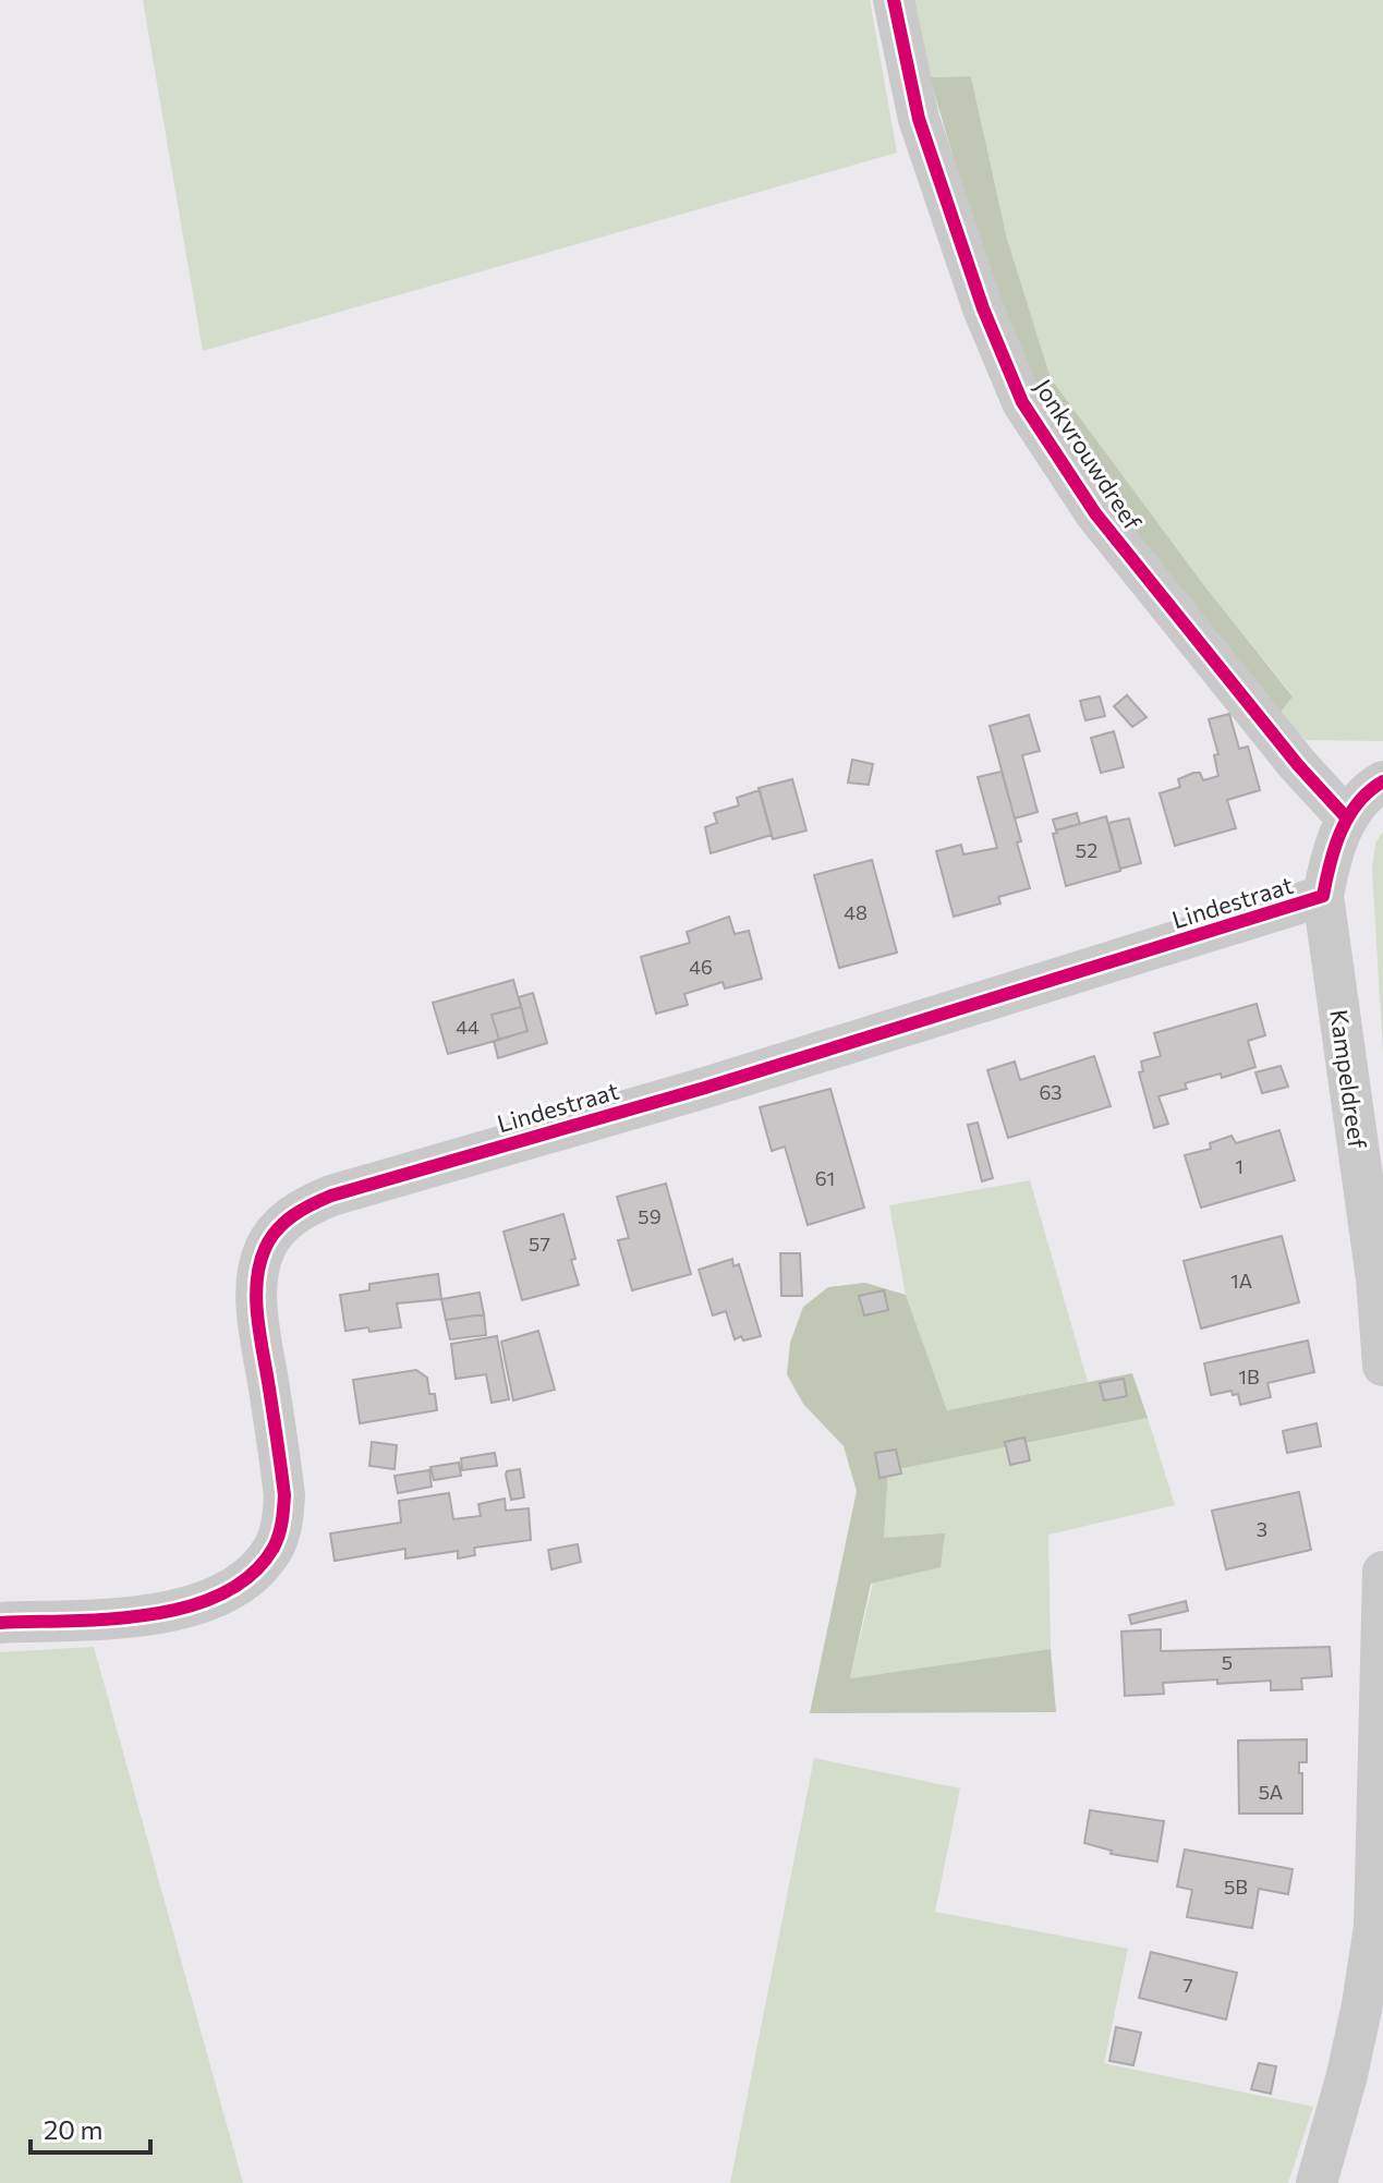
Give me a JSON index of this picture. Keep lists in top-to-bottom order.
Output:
{
  "streets": {
    "street": ["Jonkvrouwdreef", "Lindestraat", "Kampeldreef"]
  },
  "crossings": [
    ["Jonkvrouwdreef", "Lindestraat"],
    ["Lindestraat", "Kampeldreef"]
  ],
  "house_numbers": [
    "52",
    "48",
    "46",
    "44",
    "63",
    "1",
    "61",
    "59",
    "57",
    "1A",
    "1B",
    "3",
    "5",
    "5A",
    "5B",
    "7"
  ],
  "scale_bar": "20 m"
}
